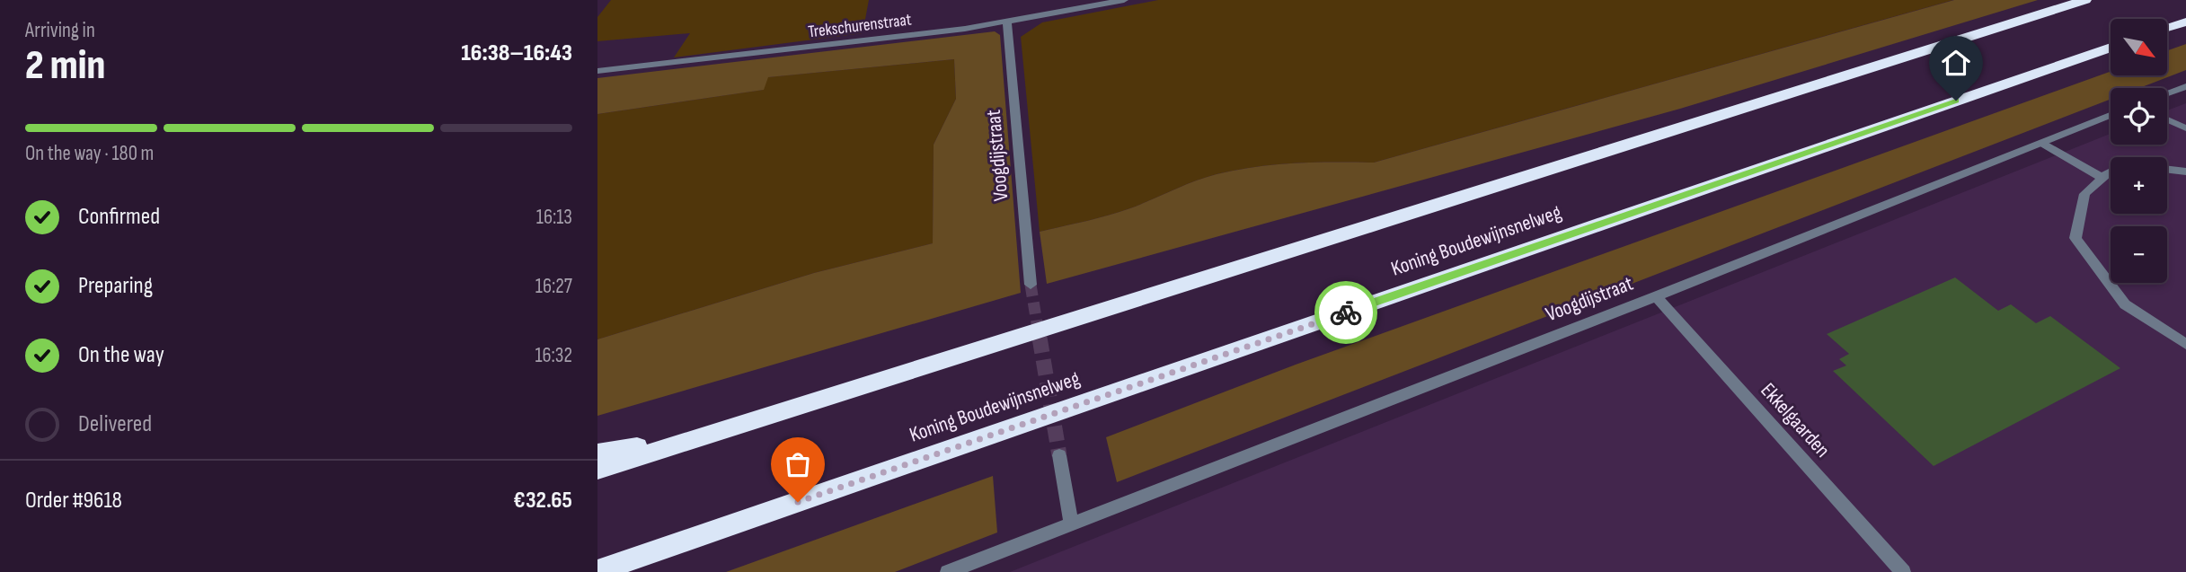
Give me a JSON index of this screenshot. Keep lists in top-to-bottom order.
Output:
{
  "streets": {
    "highway": ["Koning Boudewijnsnelweg"],
    "street": ["Trekschurenstraat", "Voogdijstraat", "Ekkelgaarden"]
  },
  "crossings": [
    ["Trekschurenstraat", "Voogdijstraat"],
    ["Voogdijstraat", "Ekkelgaarden"]
  ],
  "north": "bottom right",
  "page": {
    "heading": ["2 min", "Arriving in", "16:38–16:43"],
    "panel": ["Order #9618", "€32.65"],
    "map_buttons": ["+", "−"],
    "bar": "On the way · 180 m",
    "list": [
      ["Confirmed", "16:13"],
      ["Preparing", "16:27"],
      ["On the way", "16:32"],
      "Delivered"
    ]
  }
}
